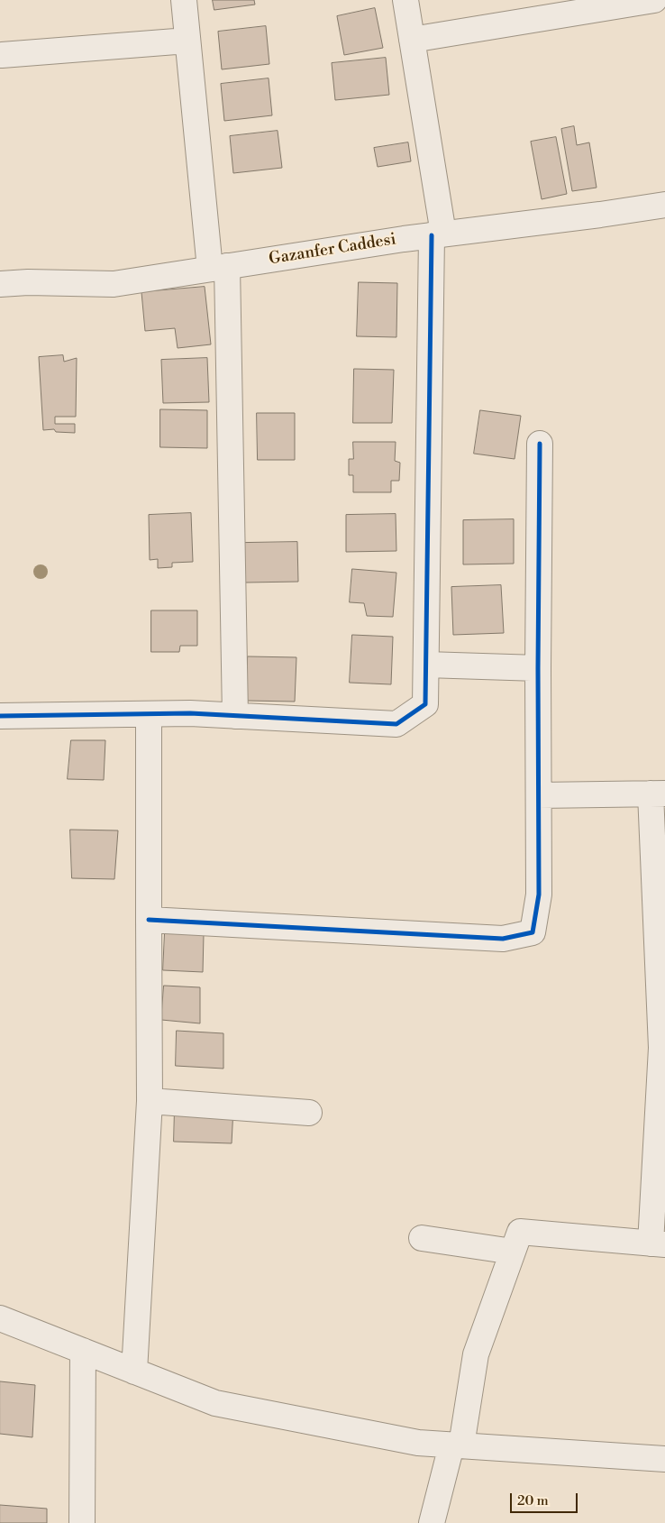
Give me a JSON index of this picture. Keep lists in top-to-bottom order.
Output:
{
  "streets": {
    "street": ["Gazanfer Caddesi"]
  },
  "scale_bar": "20 m"
}
